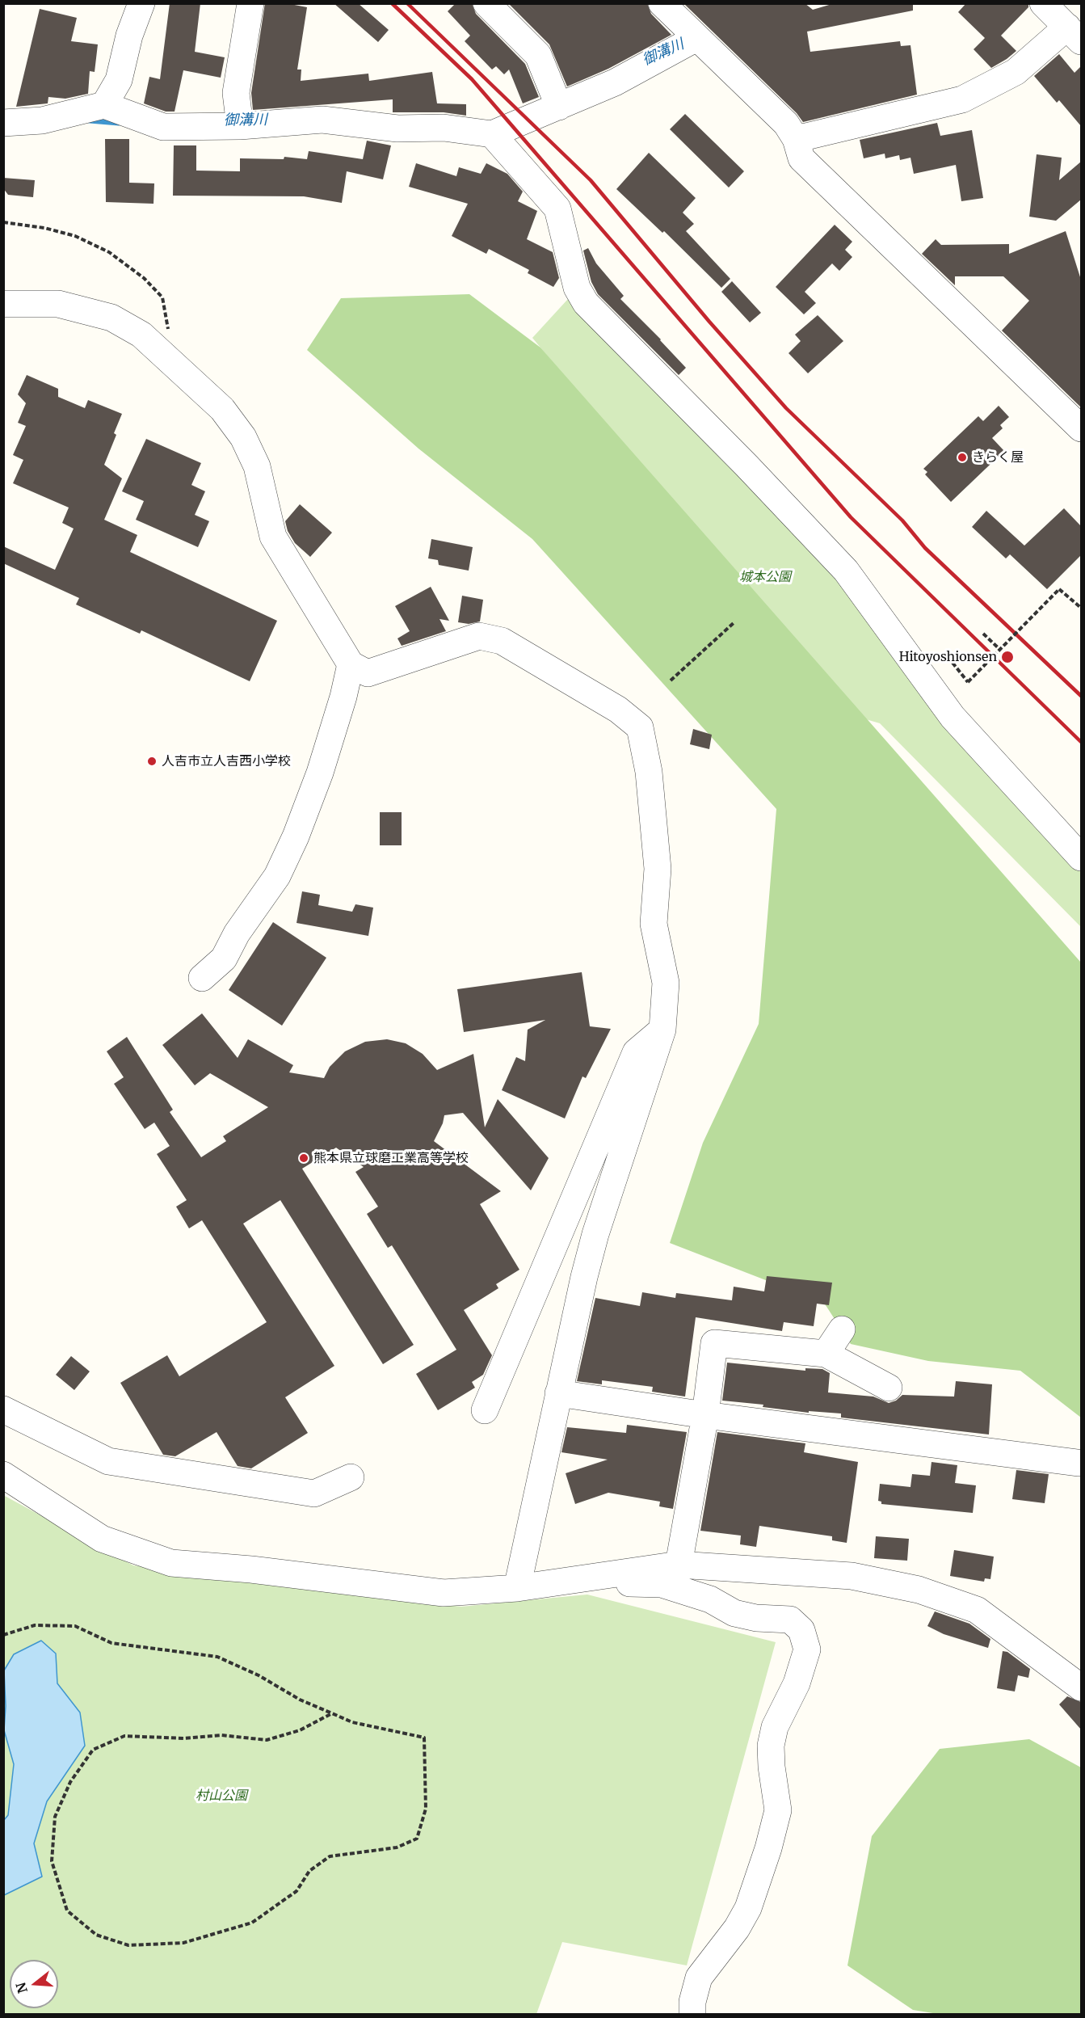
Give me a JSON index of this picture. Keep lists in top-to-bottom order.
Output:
{
  "water": ["御溝川"],
  "parks": ["城本公園", "村山公園"],
  "places": [
    "きらく屋",
    "Hitoyoshionsen",
    "人吉市立人吉西小学校",
    "熊本県立球磨工業高等学校"
  ],
  "north": "left"
}
